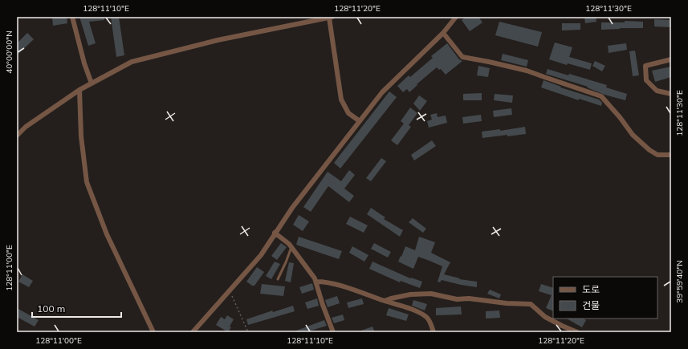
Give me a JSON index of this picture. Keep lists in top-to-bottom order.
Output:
{
  "legend": ["도로", "건물"],
  "scale_bar": "100 m",
  "coordinates": [
    "128°11'10\"E",
    "128°11'20\"E",
    "128°11'30\"E",
    "40°00'00\"N",
    "128°11'00\"E",
    "39°59'40\"N"
  ]
}
